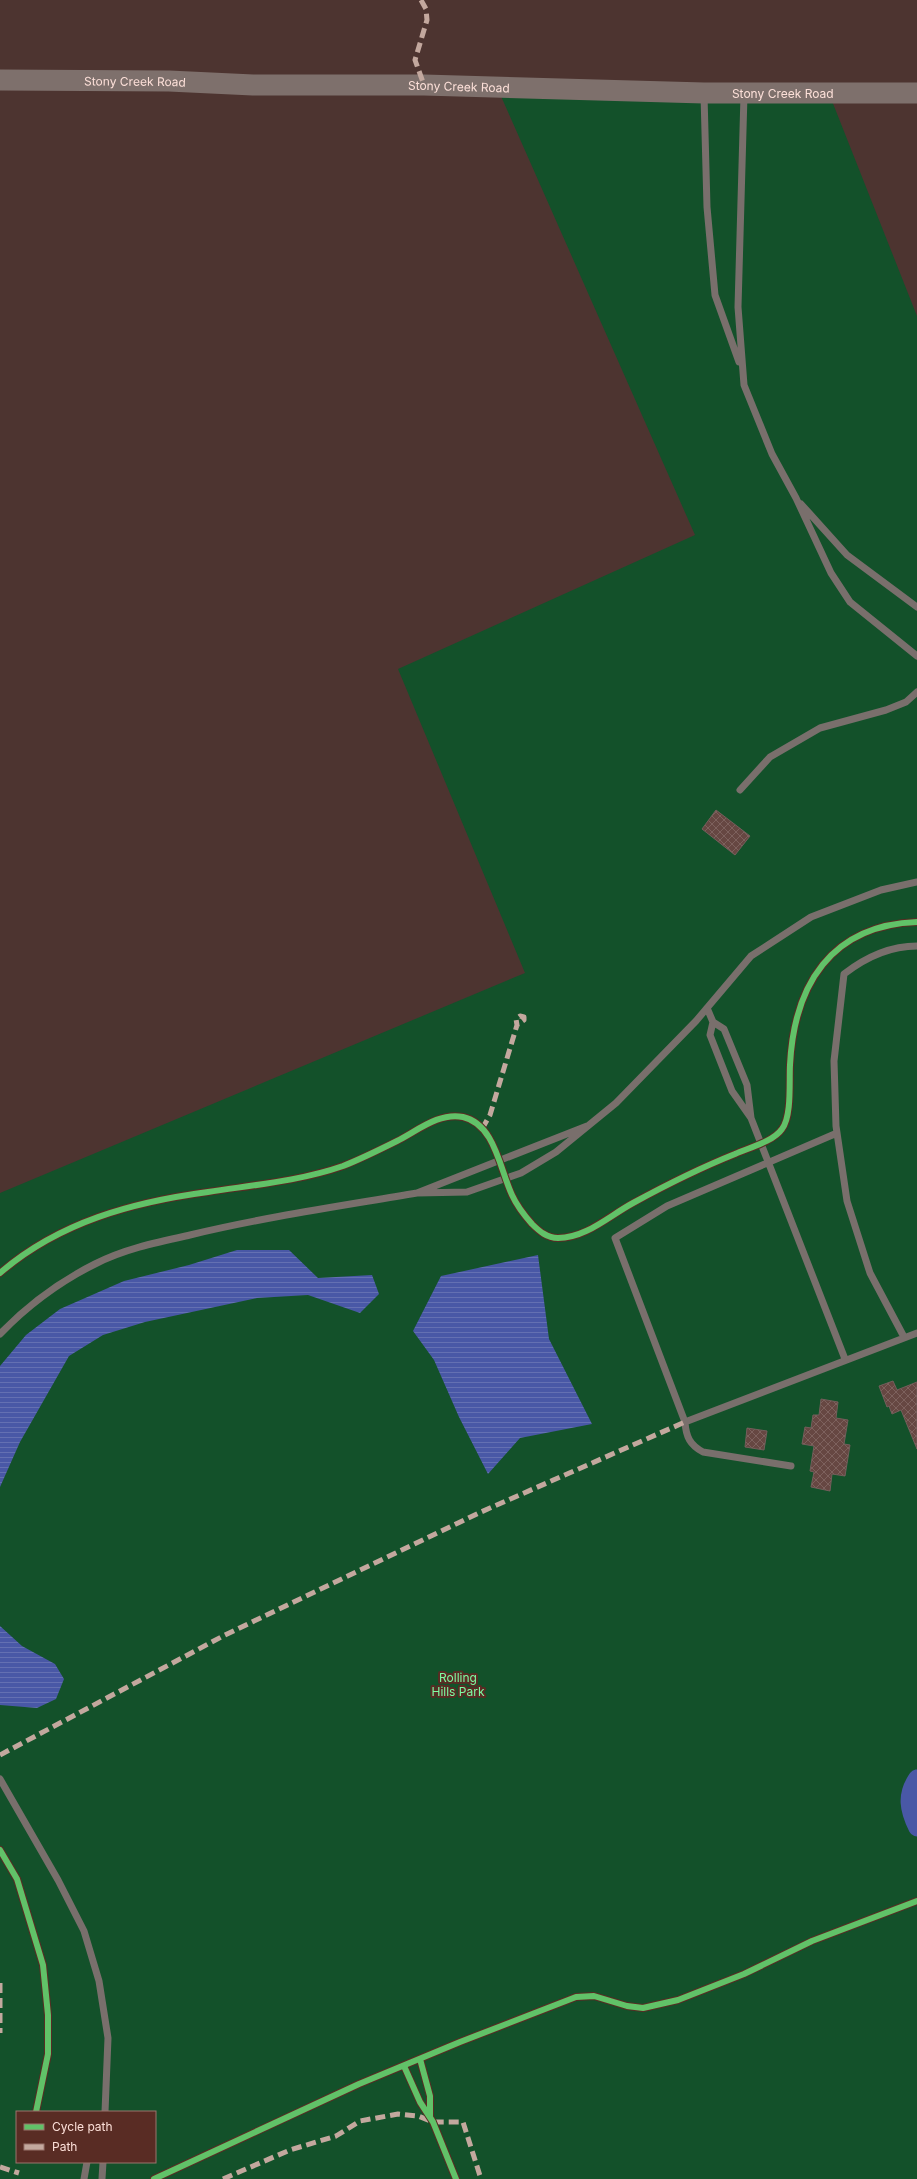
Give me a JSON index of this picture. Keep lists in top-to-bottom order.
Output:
{
  "streets": {
    "main road": ["Stony Creek Road"]
  },
  "parks": ["Rolling Hills Park"],
  "legend": ["Cycle path", "Path"]
}
